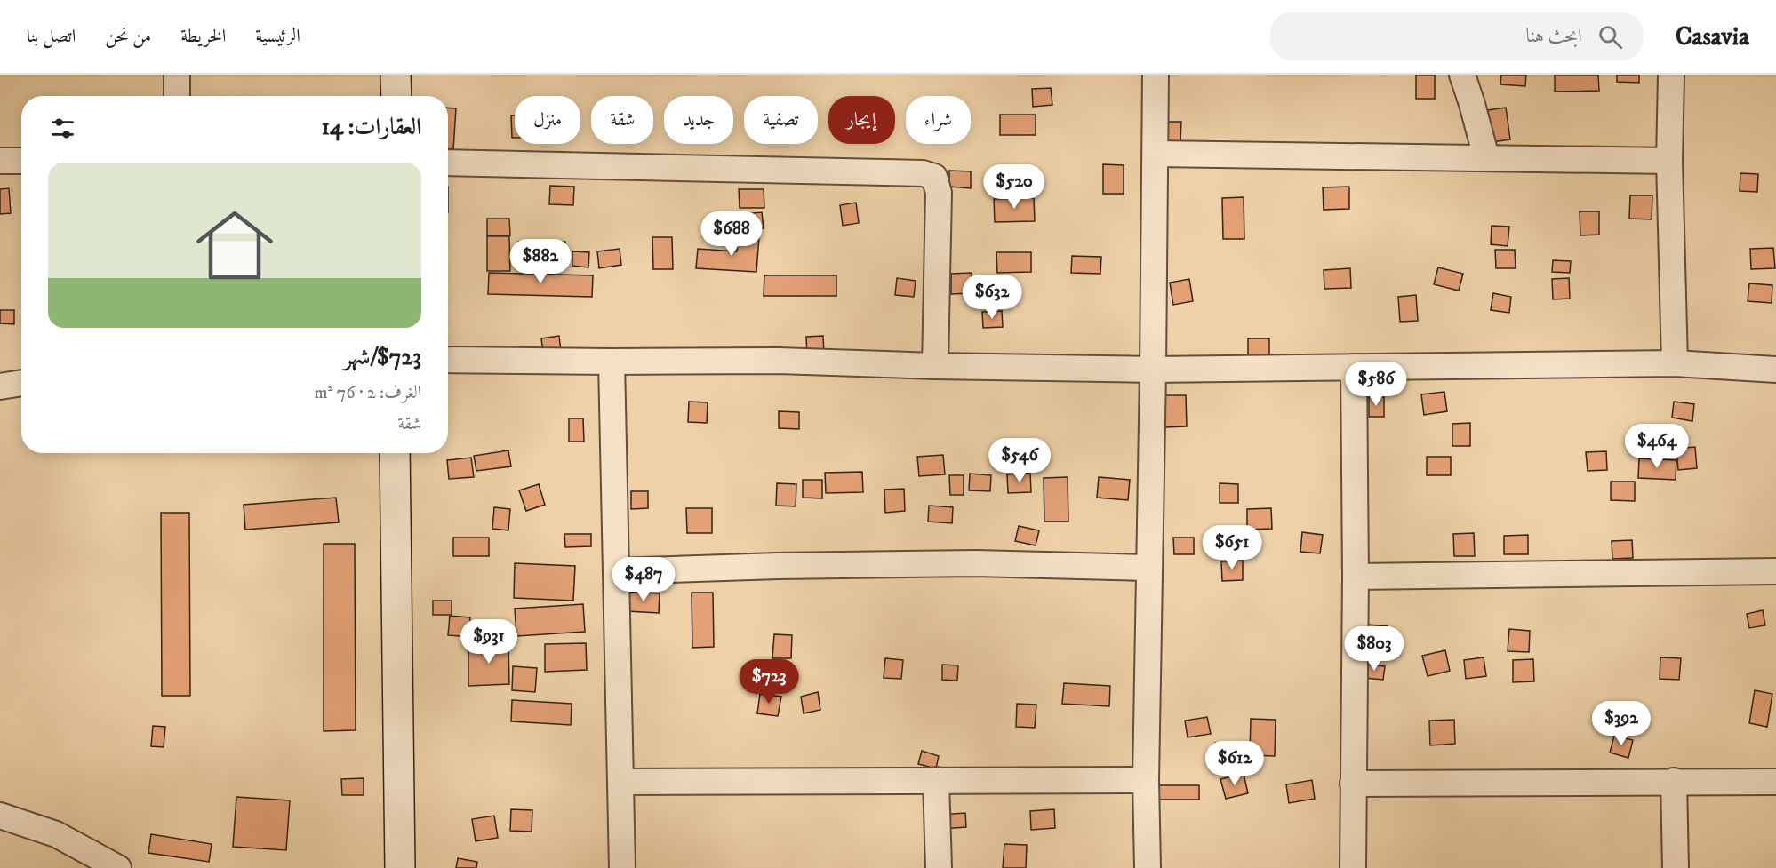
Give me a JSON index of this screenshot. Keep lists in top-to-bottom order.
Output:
{
  "page": {
    "header": "Casavia",
    "search": "ابحث هنا",
    "nav": [
      "الرئيسية",
      "الخريطة",
      "من نحن",
      "اتصل بنا"
    ],
    "chip": [
      "شراء",
      "إيجار",
      "تصفية",
      "جديد",
      "شقة",
      "منزل"
    ],
    "heading": "العقارات: 14",
    "list": [
      {
        "name": "$723/شهر",
        "note": "الغرف: 2 · 76 m² · شقة"
      }
    ],
    "price": [
      "$520",
      "$688",
      "$882",
      "$632",
      "$586",
      "$464",
      "$546",
      "$651",
      "$487",
      "$931",
      "$803",
      "$723",
      "$392",
      "$612"
    ]
  }
}
